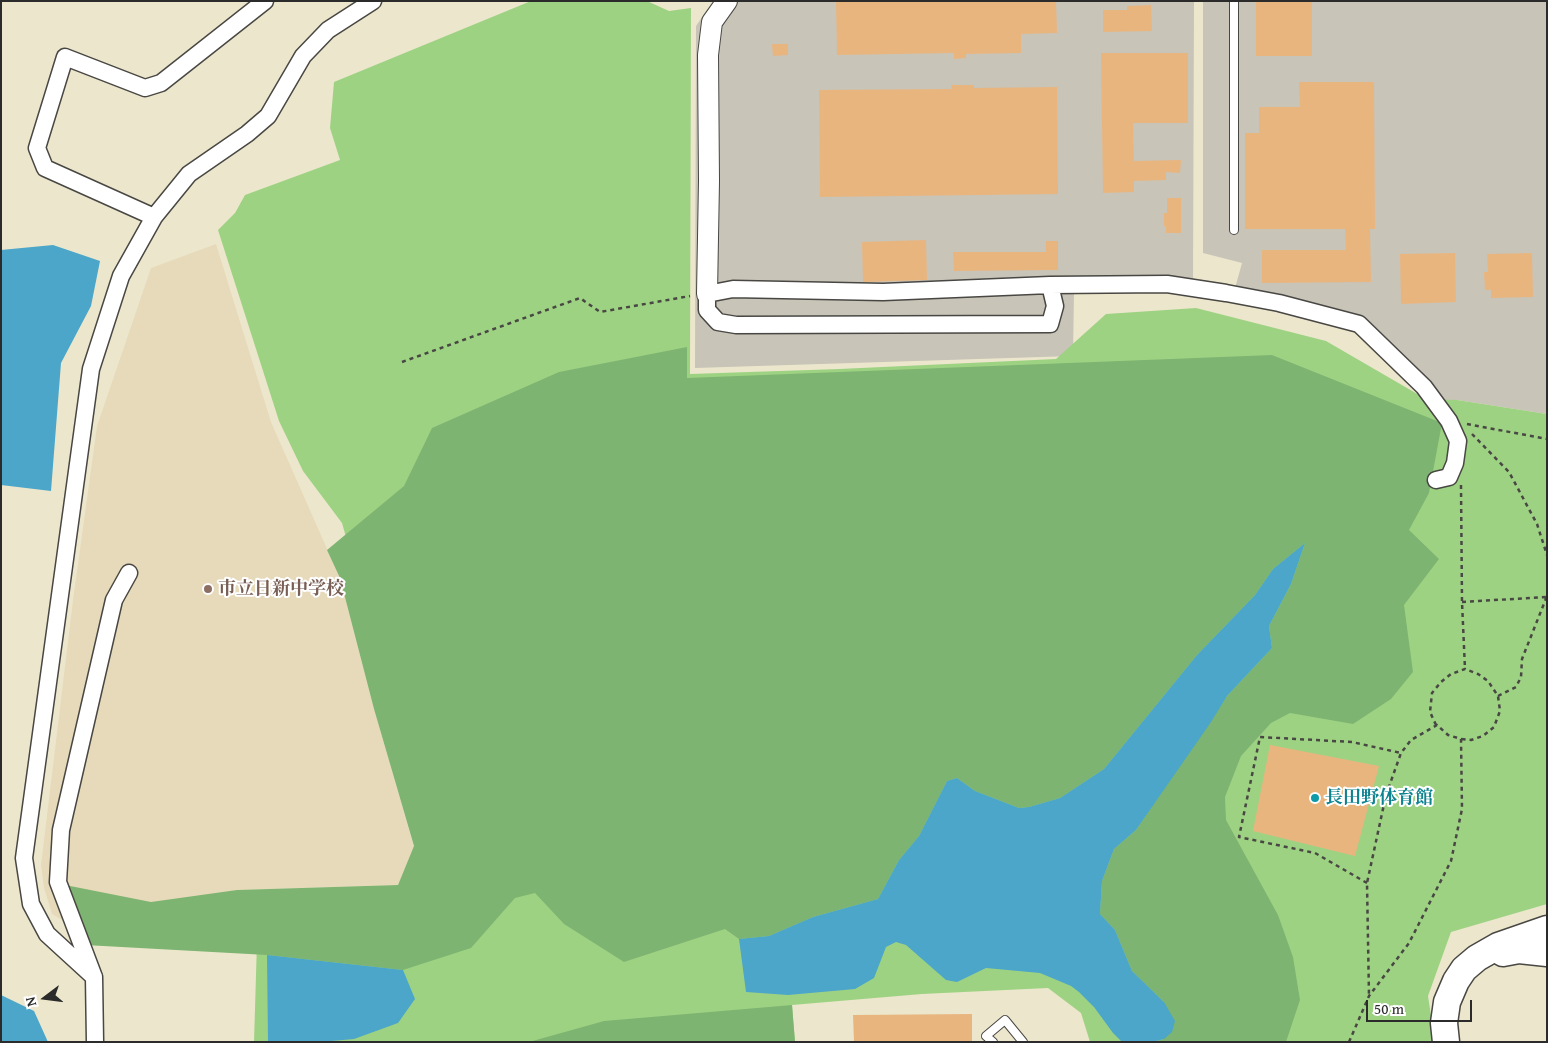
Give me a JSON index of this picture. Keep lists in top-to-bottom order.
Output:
{
  "places": ["市立日新中学校", "長田野体育館"],
  "scale_bar": "50 m",
  "north": "left"
}
